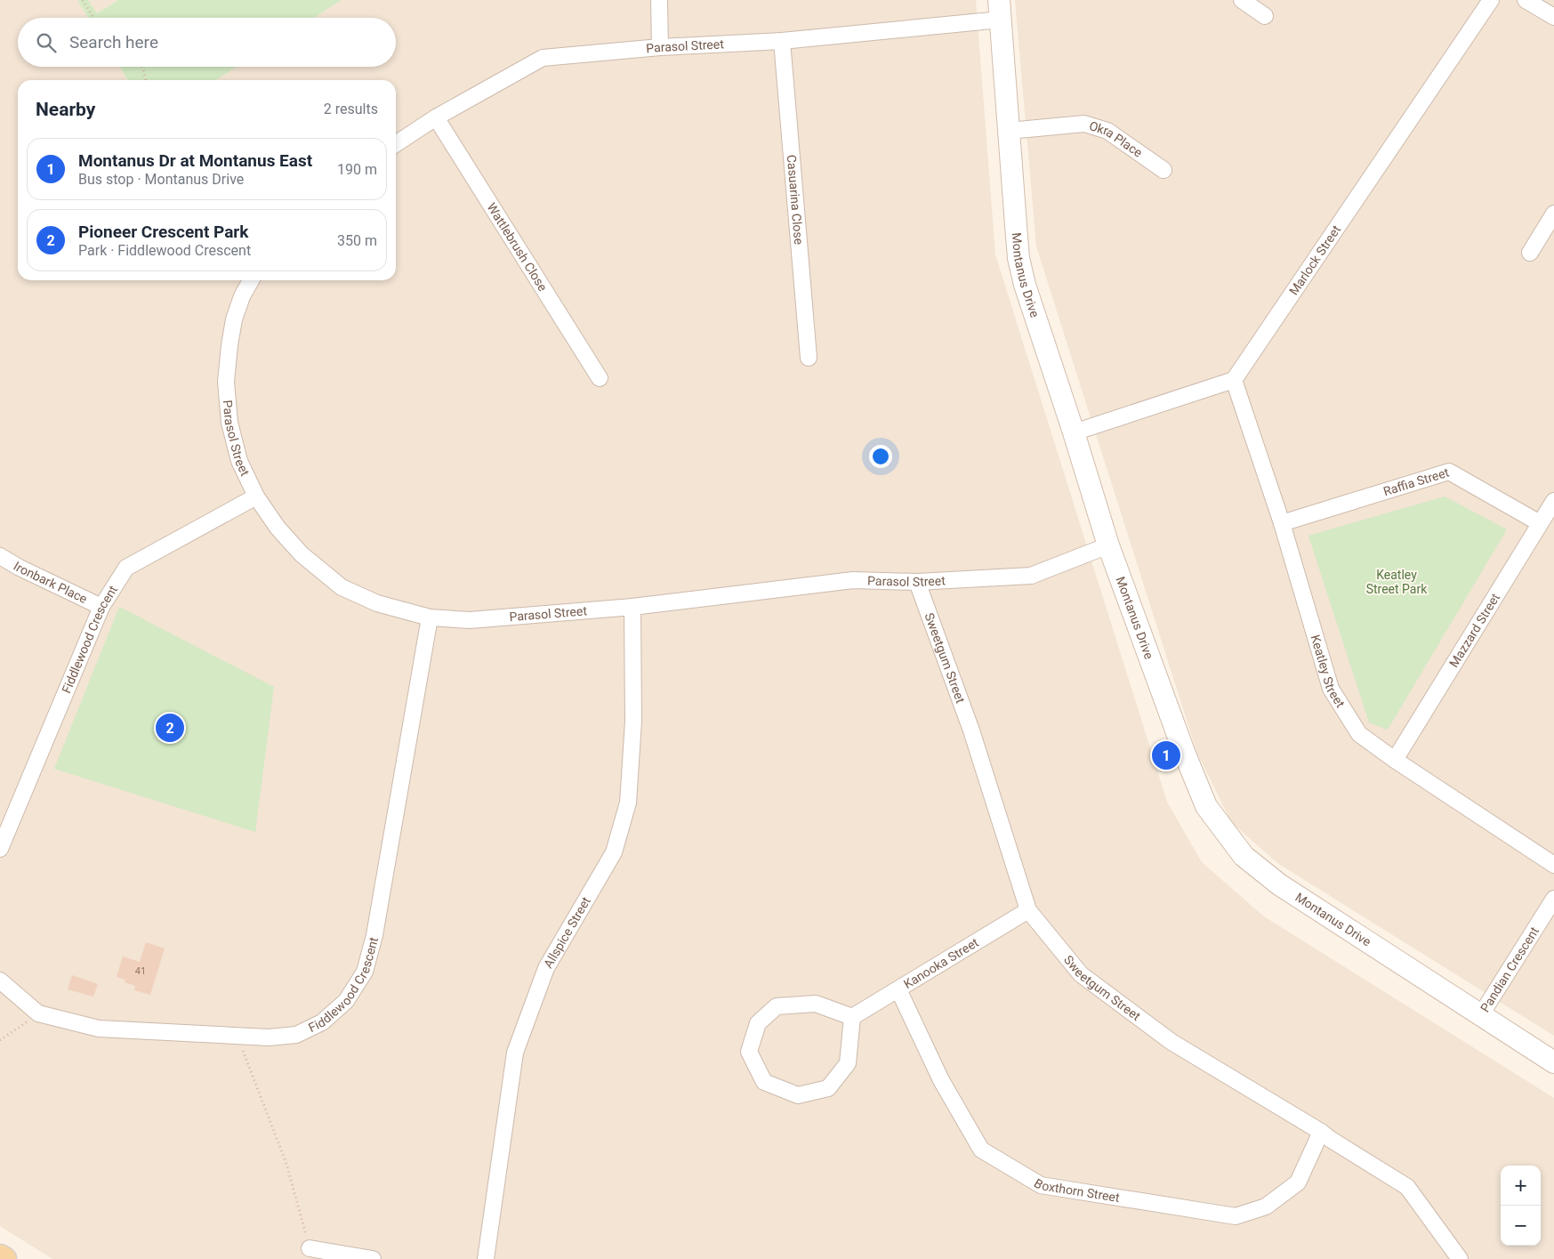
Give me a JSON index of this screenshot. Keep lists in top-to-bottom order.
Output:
{
  "streets": {
    "street": [
      "Parasol Street",
      "Okra Place",
      "Casuarina Close",
      "Wattlebrush Close",
      "Marlock Street",
      "Montanus Drive",
      "Raffia Street",
      "Ironbark Place",
      "Mazzard Street",
      "Fiddlewood Crescent",
      "Sweetgum Street",
      "Keatley Street",
      "Allspice Street",
      "Kanooka Street",
      "Pandian Crescent",
      "Boxthorn Street"
    ]
  },
  "crossings": [
    ["Parasol Street", "Casuarina Close"],
    ["Parasol Street", "Wattlebrush Close"],
    ["Parasol Street", "Montanus Drive"],
    ["Parasol Street", "Fiddlewood Crescent"],
    ["Parasol Street", "Sweetgum Street"],
    ["Parasol Street", "Allspice Street"],
    ["Okra Place", "Montanus Drive"],
    ["Marlock Street", "Keatley Street"],
    ["Montanus Drive", "Pandian Crescent"],
    ["Raffia Street", "Mazzard Street"],
    ["Raffia Street", "Keatley Street"],
    ["Ironbark Place", "Fiddlewood Crescent"],
    ["Mazzard Street", "Keatley Street"],
    ["Sweetgum Street", "Kanooka Street"],
    ["Sweetgum Street", "Boxthorn Street"],
    ["Kanooka Street", "Boxthorn Street"]
  ],
  "parks": ["Keatley Street Park"],
  "house_numbers": ["41"],
  "page": {
    "search": "Search here",
    "heading": ["Nearby", "2 results"],
    "list": [
      {
        "mark": "1",
        "name": "Montanus Dr at Montanus East",
        "note": "Bus stop · Montanus Drive",
        "value": "190 m"
      },
      {
        "mark": "2",
        "name": "Pioneer Crescent Park",
        "note": "Park · Fiddlewood Crescent",
        "value": "350 m"
      }
    ],
    "pins": ["2", "1"],
    "map_buttons": ["+", "−"]
  }
}
